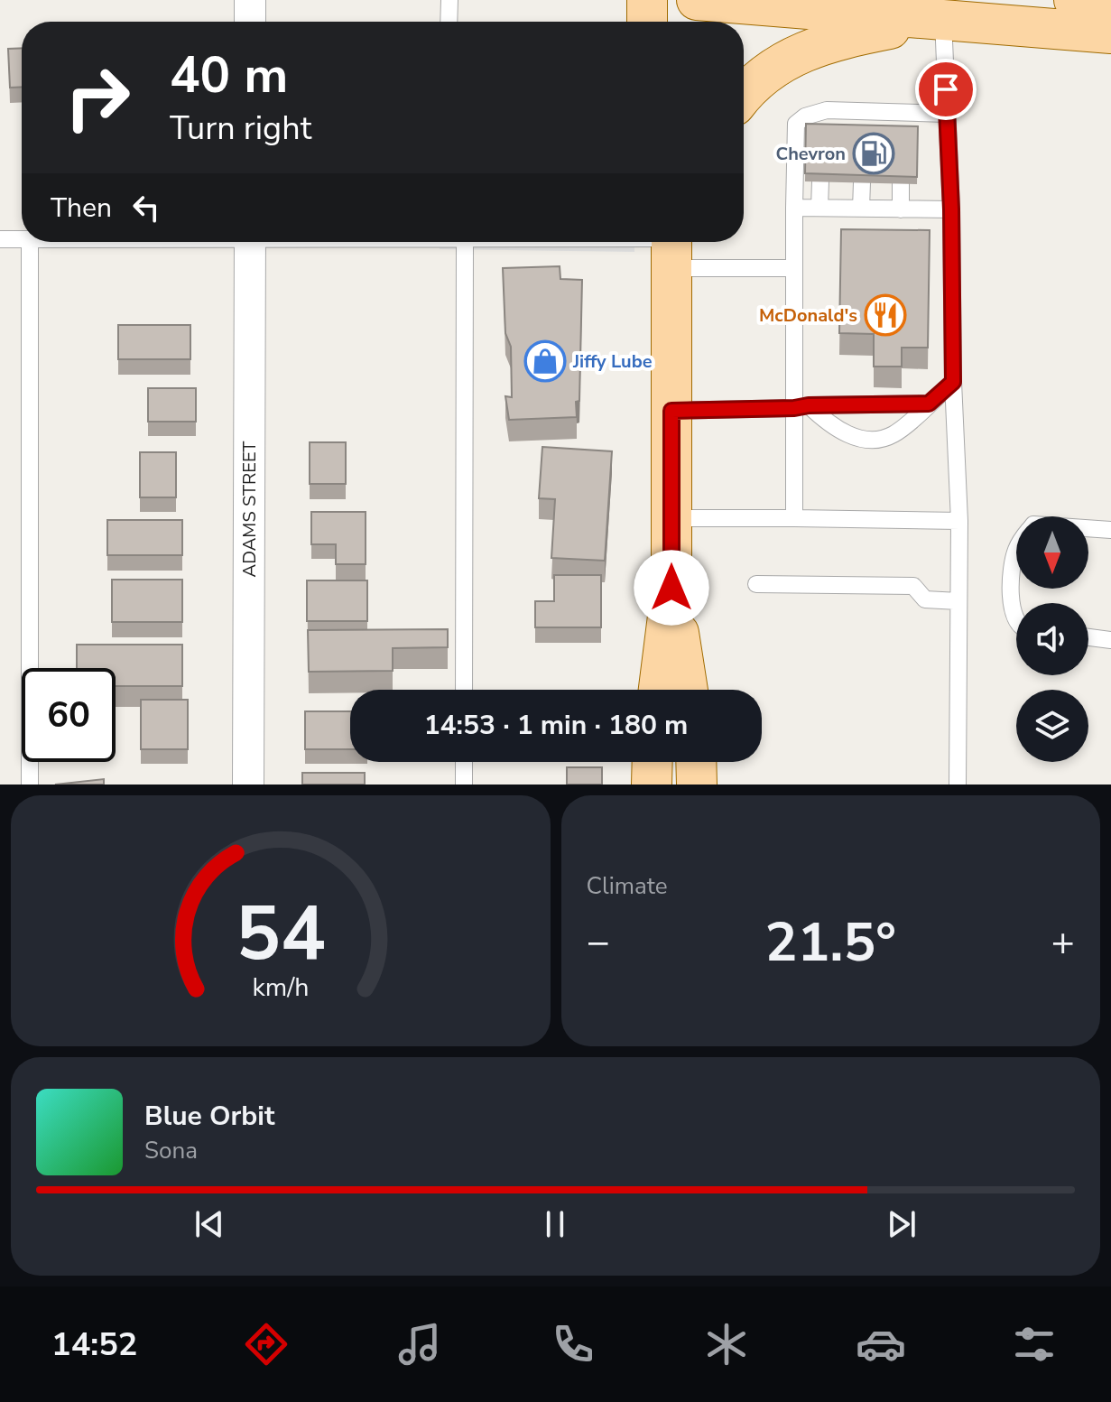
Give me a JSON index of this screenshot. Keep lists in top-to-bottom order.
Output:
{
  "streets": {
    "street": ["ADAMS STREET"]
  },
  "places": {
    "fuel station": ["Chevron"],
    "restaurant": ["McDonald's"],
    "shop": ["Jiffy Lube"]
  },
  "north": "bottom",
  "page": {
    "turn": ["40 m", "Turn right"],
    "then": "Then",
    "limit": "60",
    "trip": "14:53 · 1 min · 180 m",
    "tile": "Climate",
    "heat": ["−", "21.5°", "+"],
    "song": ["Blue Orbit", "Sona"],
    "tabs": "14:52",
    "gauge": ["54", "km/h"]
  }
}
